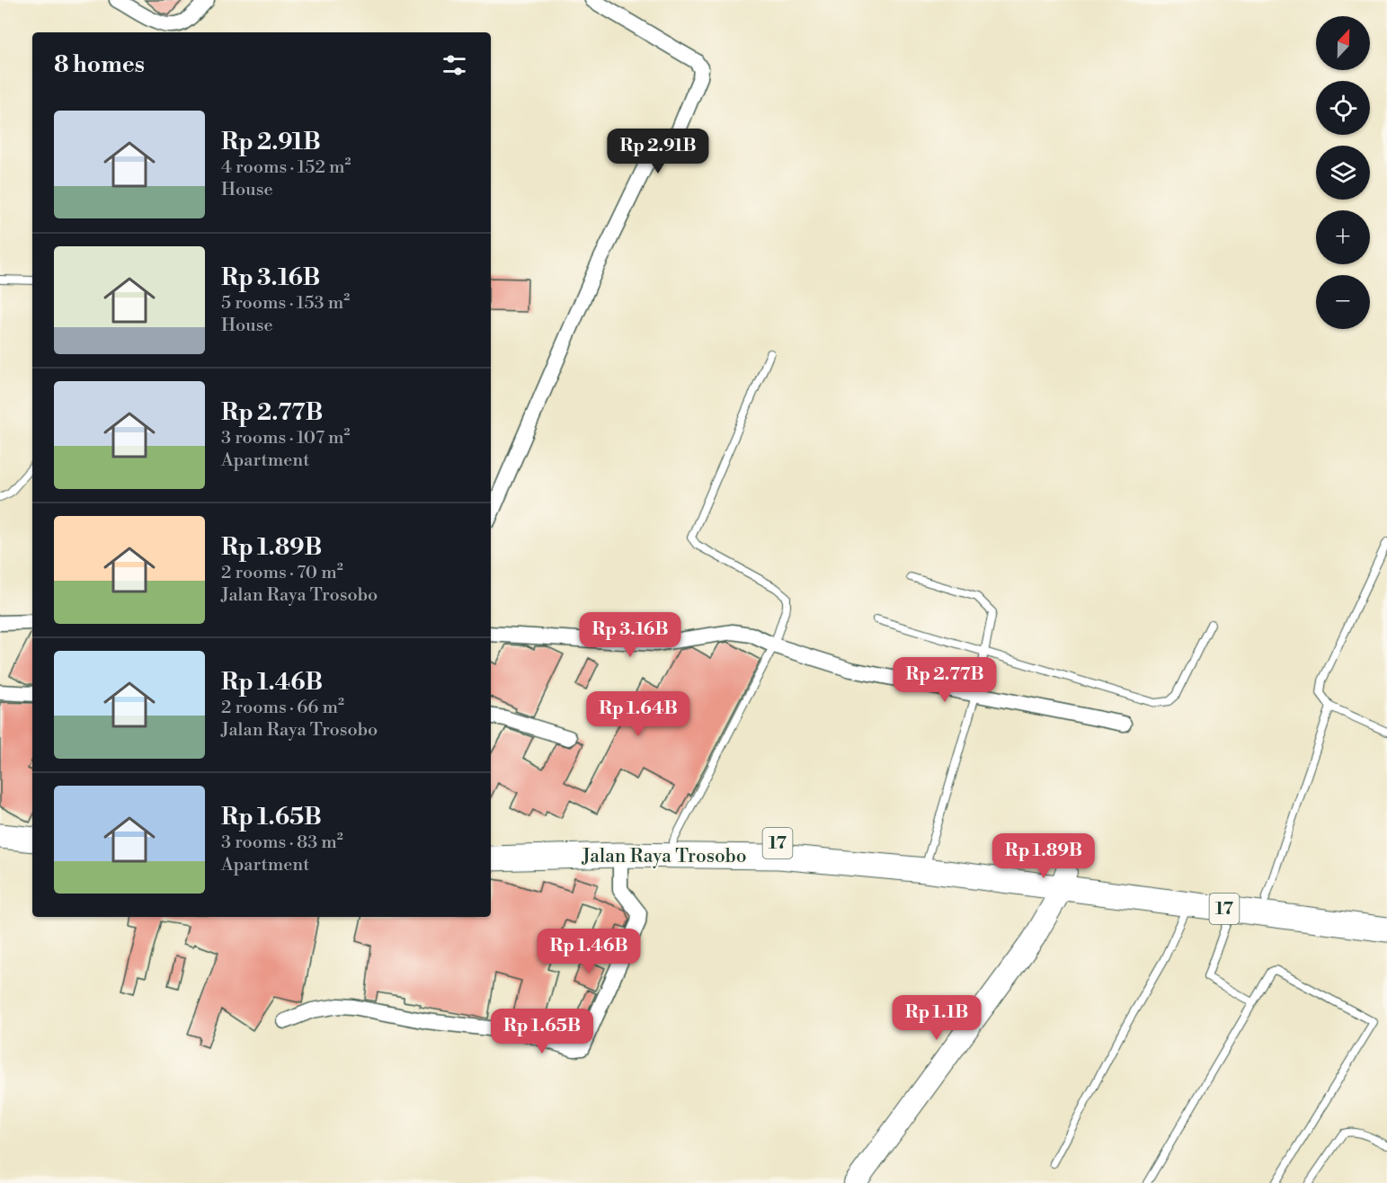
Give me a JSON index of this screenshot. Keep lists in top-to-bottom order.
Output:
{
  "streets": {
    "highway": ["17", "Jalan Raya Trosobo"]
  },
  "north": "top",
  "page": {
    "map_buttons": ["+", "−"],
    "heading": "8 homes",
    "list": [
      {
        "name": "Rp 2.91B",
        "note": "4 rooms · 152 m² · House"
      },
      {
        "name": "Rp 3.16B",
        "note": "5 rooms · 153 m² · House"
      },
      {
        "name": "Rp 2.77B",
        "note": "3 rooms · 107 m² · Apartment"
      },
      {
        "name": "Rp 1.89B",
        "note": "2 rooms · 70 m² · Jalan Raya Trosobo"
      },
      {
        "name": "Rp 1.46B",
        "note": "2 rooms · 66 m² · Jalan Raya Trosobo"
      },
      {
        "name": "Rp 1.65B",
        "note": "3 rooms · 83 m² · Apartment"
      }
    ],
    "price": [
      "Rp 2.91B",
      "Rp 3.16B",
      "Rp 2.77B",
      "Rp 1.64B",
      "Rp 1.89B",
      "Rp 1.46B",
      "Rp 1.1B",
      "Rp 1.65B"
    ]
  }
}
